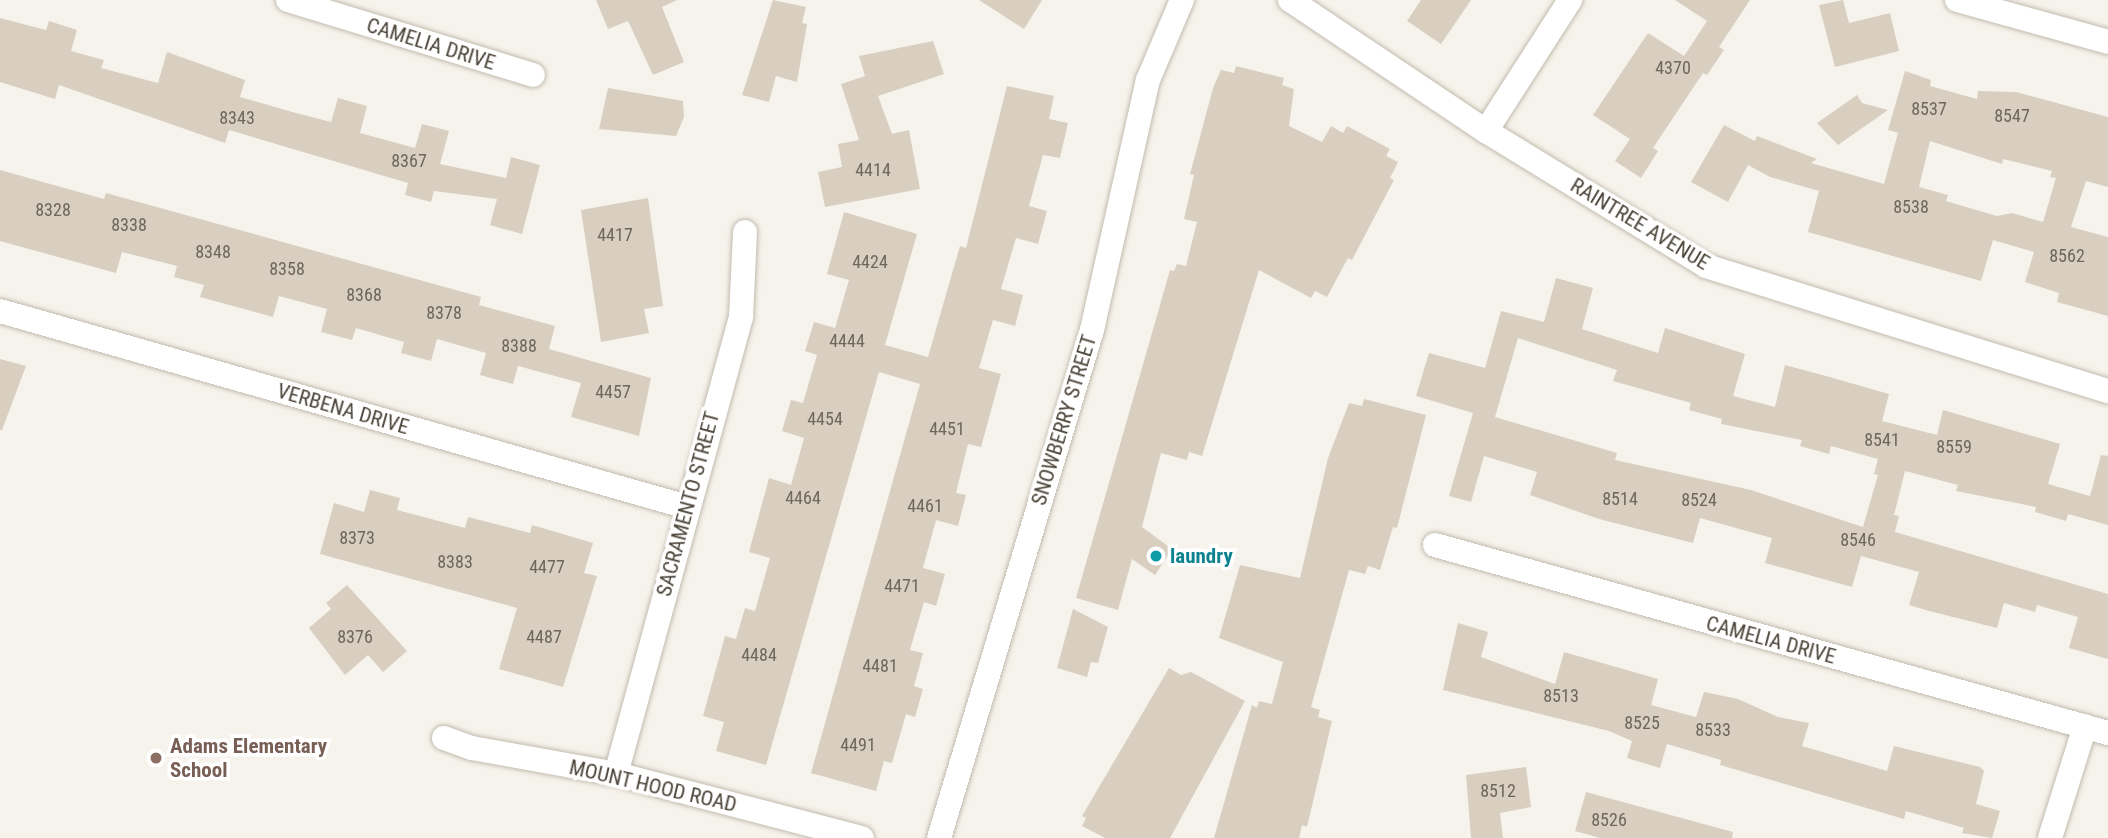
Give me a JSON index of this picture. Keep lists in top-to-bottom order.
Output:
{
  "streets": {
    "street": [
      "CAMELIA DRIVE",
      "RAINTREE AVENUE",
      "VERBENA DRIVE",
      "SNOWBERRY STREET",
      "SACRAMENTO STREET",
      "MOUNT HOOD ROAD"
    ]
  },
  "crossings": [
    ["VERBENA DRIVE", "SACRAMENTO STREET"],
    ["SACRAMENTO STREET", "MOUNT HOOD ROAD"]
  ],
  "places": ["laundry", "Adams Elementary School"],
  "house_numbers": [
    "4370",
    "8537",
    "8547",
    "8343",
    "8367",
    "4414",
    "8538",
    "8328",
    "8338",
    "4417",
    "8348",
    "8562",
    "4424",
    "8358",
    "8368",
    "8378",
    "4444",
    "8388",
    "4457",
    "4454",
    "4451",
    "8541",
    "8559",
    "4464",
    "8514",
    "8524",
    "4461",
    "8373",
    "8546",
    "8383",
    "4477",
    "4471",
    "8376",
    "4487",
    "4484",
    "4481",
    "8513",
    "8525",
    "8533",
    "4491",
    "8512",
    "8526"
  ]
}
